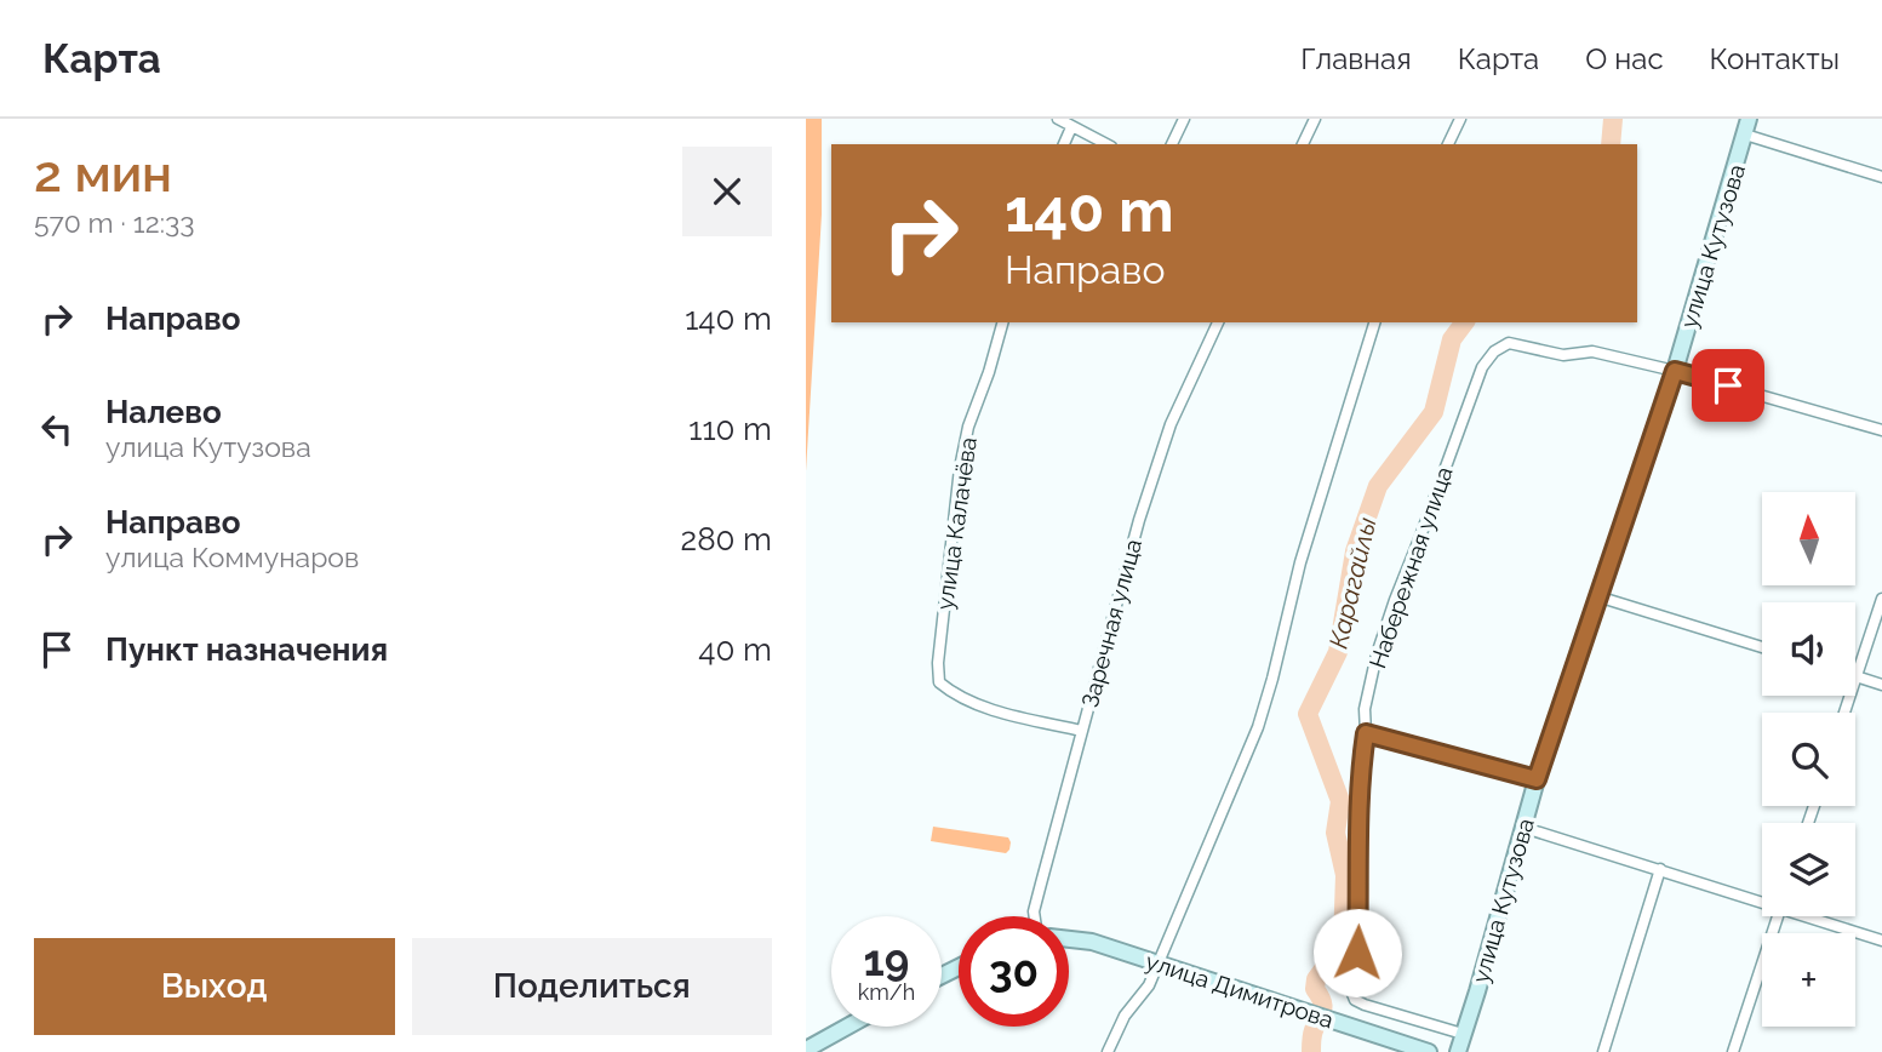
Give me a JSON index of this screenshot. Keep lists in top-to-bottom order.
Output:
{
  "streets": {
    "main road": ["улица Кутузова", "улица Димитрова"],
    "street": ["улица Калачёва", "Набережная улица", "Заречная улица"]
  },
  "crossings": [
    ["улица Кутузова", "Набережная улица"],
    ["улица Калачёва", "Заречная улица"]
  ],
  "water": ["Карагайлы"],
  "north": "top",
  "page": {
    "header": "Карта",
    "nav": [
      "Главная",
      "Карта",
      "О нас",
      "Контакты"
    ],
    "heading": ["2 мин", "570 m · 12:33"],
    "turn": ["140 m", "Направо"],
    "list": [
      {
        "name": "Направо",
        "value": "140 m"
      },
      {
        "name": "Налево",
        "note": "улица Кутузова",
        "value": "110 m"
      },
      {
        "name": "Направо",
        "note": "улица Коммунаров",
        "value": "280 m"
      },
      {
        "name": "Пункт назначения",
        "value": "40 m"
      }
    ],
    "map_buttons": "+",
    "speed": "19 km/h",
    "limit": "30",
    "buttons": ["Выход", "Поделиться"]
  }
}
